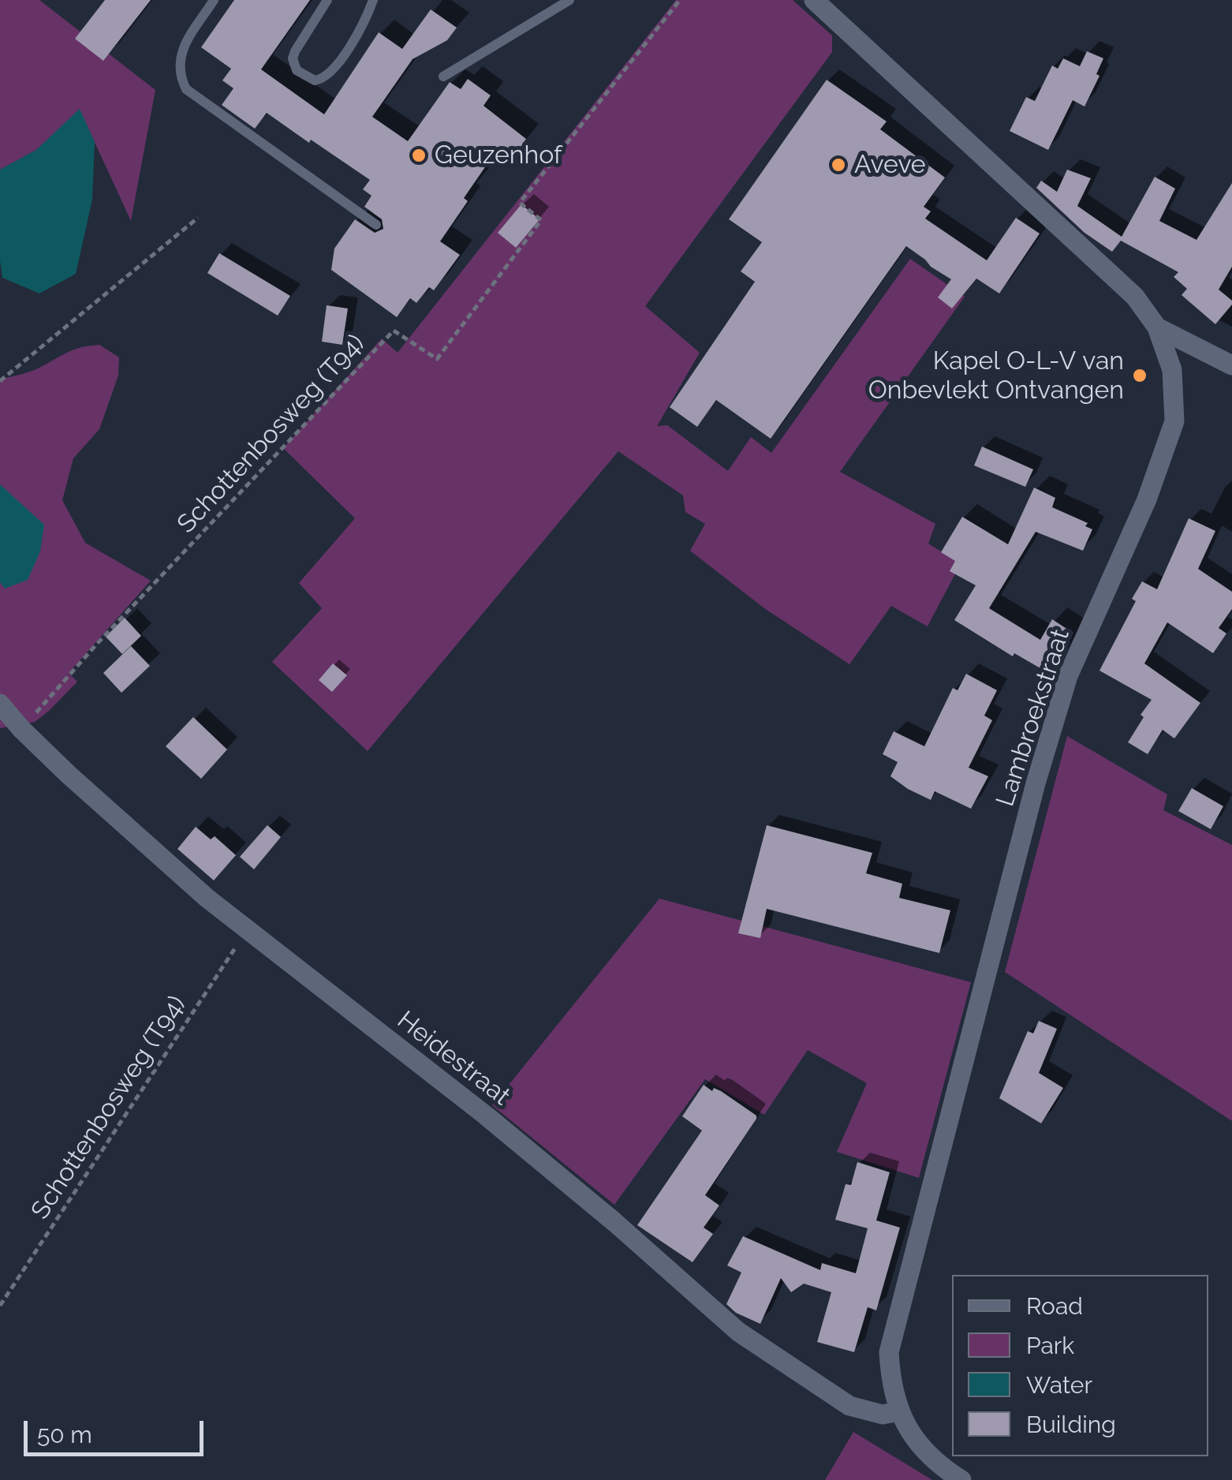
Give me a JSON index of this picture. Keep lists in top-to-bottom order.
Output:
{
  "streets": {
    "street": ["Lambroekstraat", "Heidestraat"],
    "path": ["Schottenbosweg (T94)"]
  },
  "crossings": [
    ["Schottenbosweg (T94)", "Heidestraat"],
    ["Lambroekstraat", "Heidestraat"]
  ],
  "places": ["Geuzenhof", "Aveve", "Kapel O-L-V van Onbevlekt Ontvangen"],
  "legend": [
    "Road",
    "Park",
    "Water",
    "Building"
  ],
  "scale_bar": "50 m"
}
